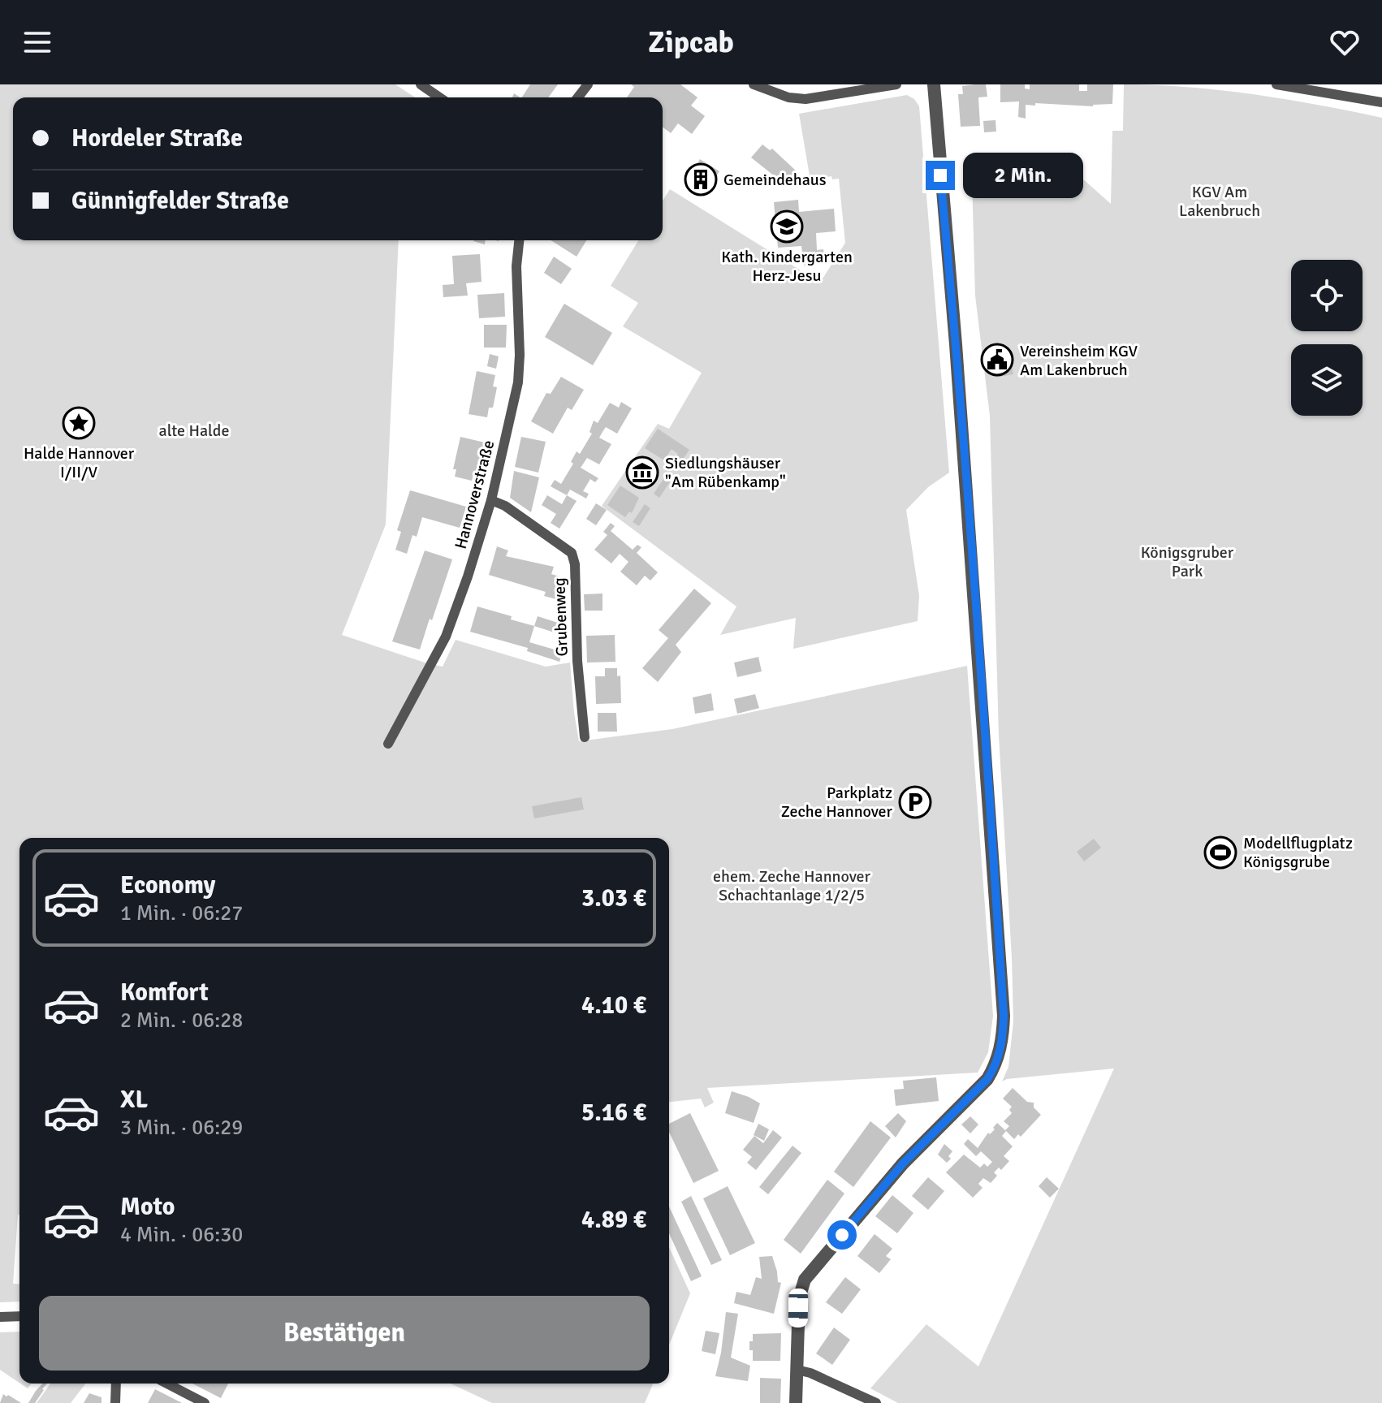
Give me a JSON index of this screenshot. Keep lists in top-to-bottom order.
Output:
{
  "streets": {
    "street": ["Hannoverstraße", "Grubenweg"]
  },
  "crossings": [
    ["Hannoverstraße", "Grubenweg"]
  ],
  "parks": [
    "KGV Am Lakenbruch",
    "alte Halde",
    "Königsgruber Park",
    "ehem. Zeche Hannover Schachtanlage 1/2/5"
  ],
  "places": {
    "building": ["Gemeindehaus"],
    "school or university": ["Kath. Kindergarten Herz-Jesu"],
    "public building": ["Vereinsheim KGV Am Lakenbruch"],
    "place": ["Halde Hannover I/II/V"],
    "museum": ["Siedlungshäuser \"Am Rübenkamp\""],
    "parking": ["Parkplatz Zeche Hannover"],
    "sports": ["Modellflugplatz Königsgrube"]
  },
  "page": {
    "header": "Zipcab",
    "banner": ["Hordeler Straße", "Günnigfelder Straße"],
    "bubble": "2 Min.",
    "list": [
      {
        "name": "Economy",
        "note": "1 Min. · 06:27",
        "value": "3.03 €"
      },
      {
        "name": "Komfort",
        "note": "2 Min. · 06:28",
        "value": "4.10 €"
      },
      {
        "name": "XL",
        "note": "3 Min. · 06:29",
        "value": "5.16 €"
      },
      {
        "name": "Moto",
        "note": "4 Min. · 06:30",
        "value": "4.89 €"
      }
    ],
    "buttons": "Bestätigen"
  }
}
